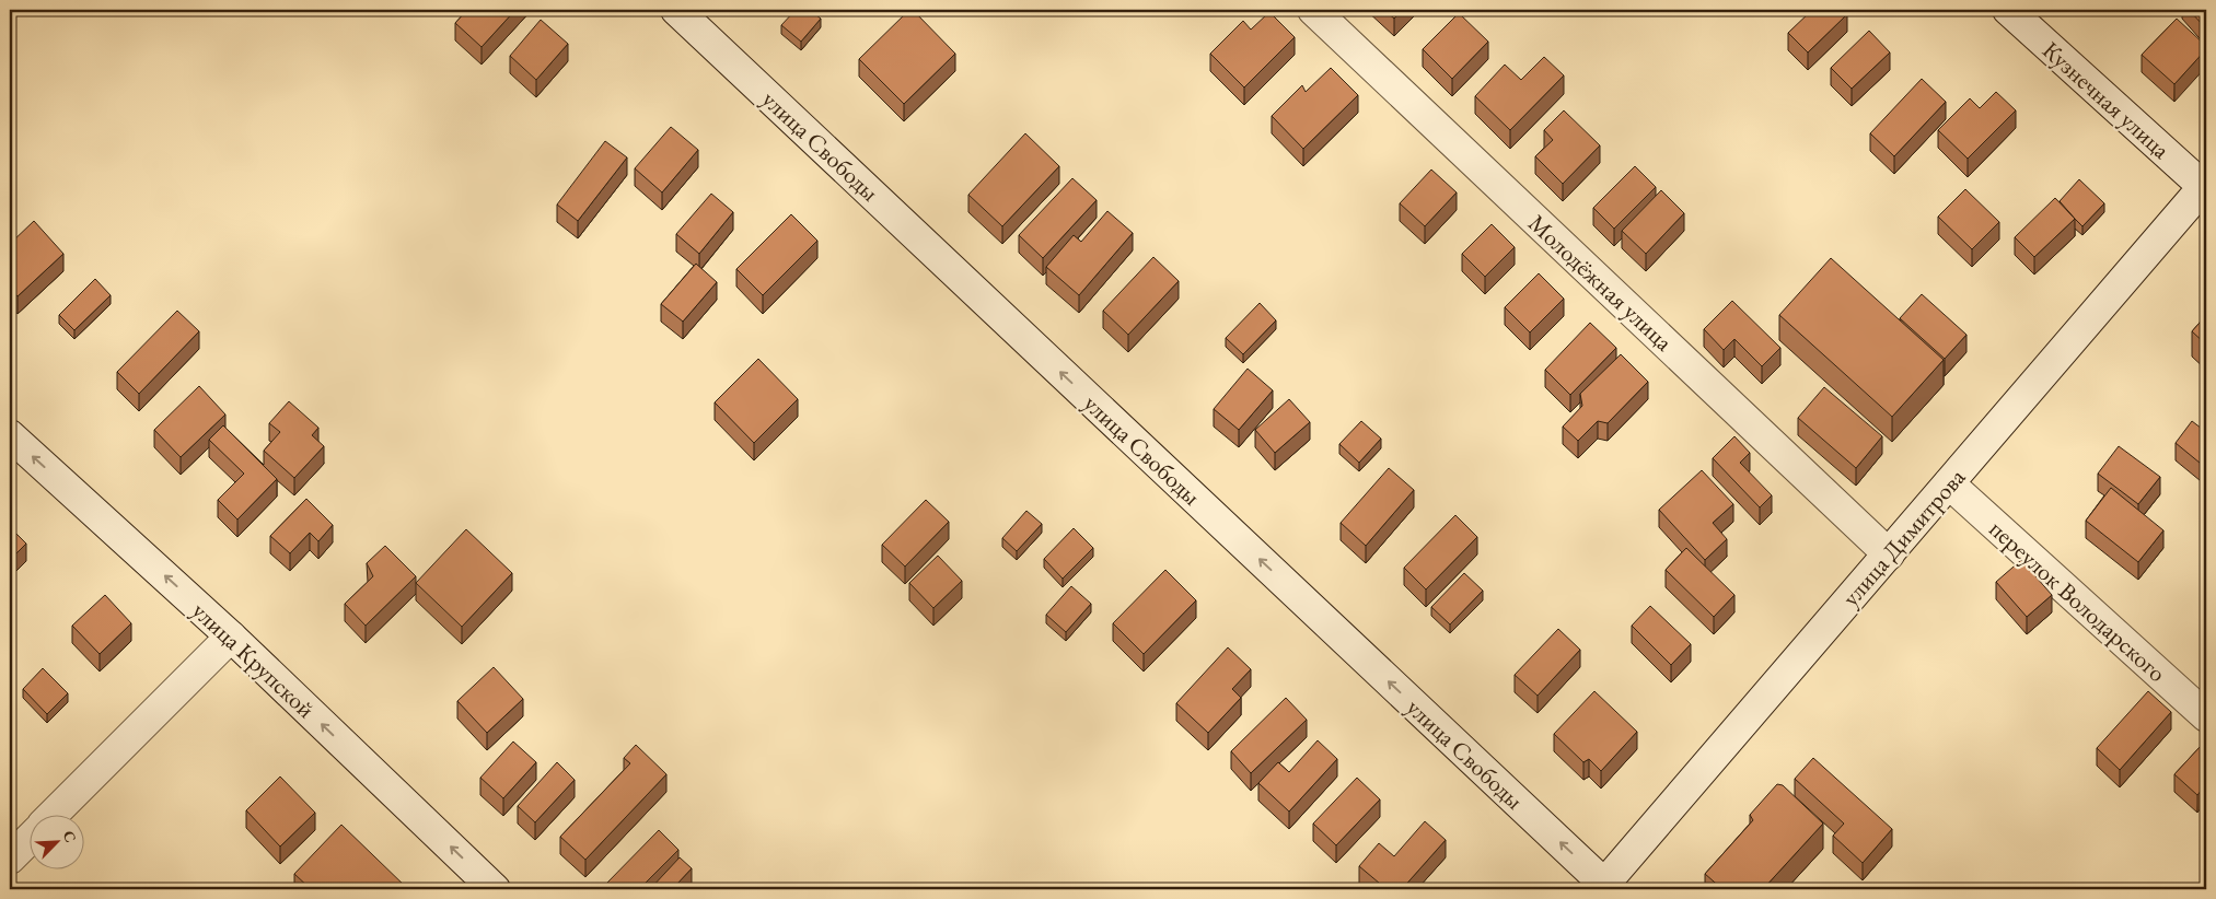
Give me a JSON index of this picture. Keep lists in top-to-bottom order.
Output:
{
  "streets": {
    "street": [
      "Кузнечная улица",
      "улица Свободы",
      "Молодёжная улица",
      "улица Димитрова",
      "переулок Володарского",
      "улица Крупской"
    ]
  },
  "crossings": [
    ["Кузнечная улица", "улица Димитрова"],
    ["улица Свободы", "улица Димитрова"],
    ["Молодёжная улица", "улица Димитрова"],
    ["улица Димитрова", "переулок Володарского"]
  ],
  "one_way": ["улица Свободы", "улица Крупской"],
  "north": "top right"
}
